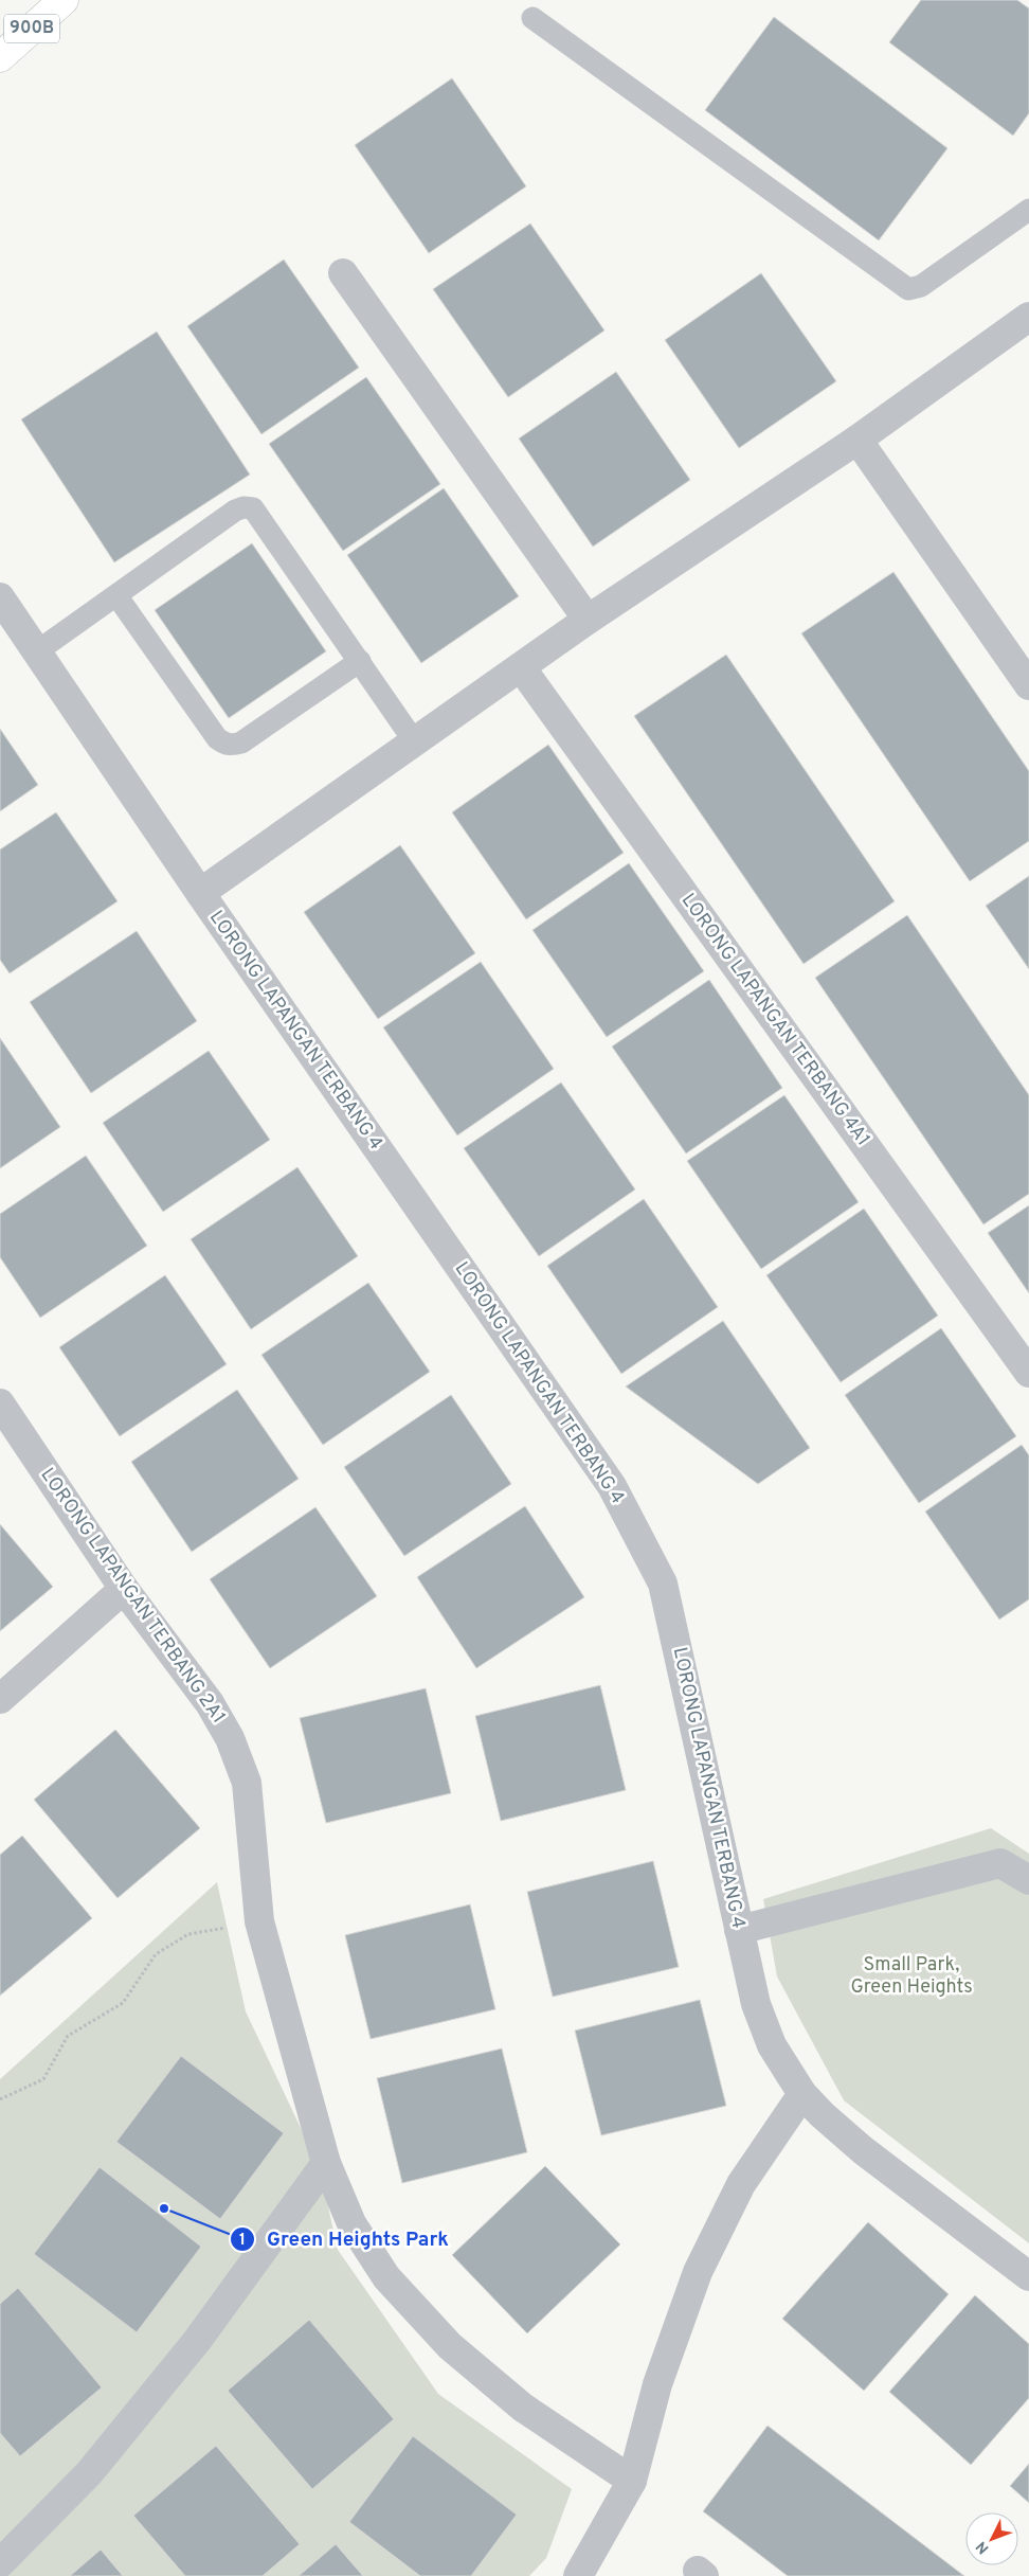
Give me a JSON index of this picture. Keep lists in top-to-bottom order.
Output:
{
  "streets": {
    "highway": ["900B"],
    "street": ["LORONG LAPANGAN TERBANG 4A1", "LORONG LAPANGAN TERBANG 4", "LORONG LAPANGAN TERBANG 2A1"]
  },
  "parks": ["Small Park, Green Heights"],
  "places": ["Green Heights Park"],
  "north": "bottom left"
}
